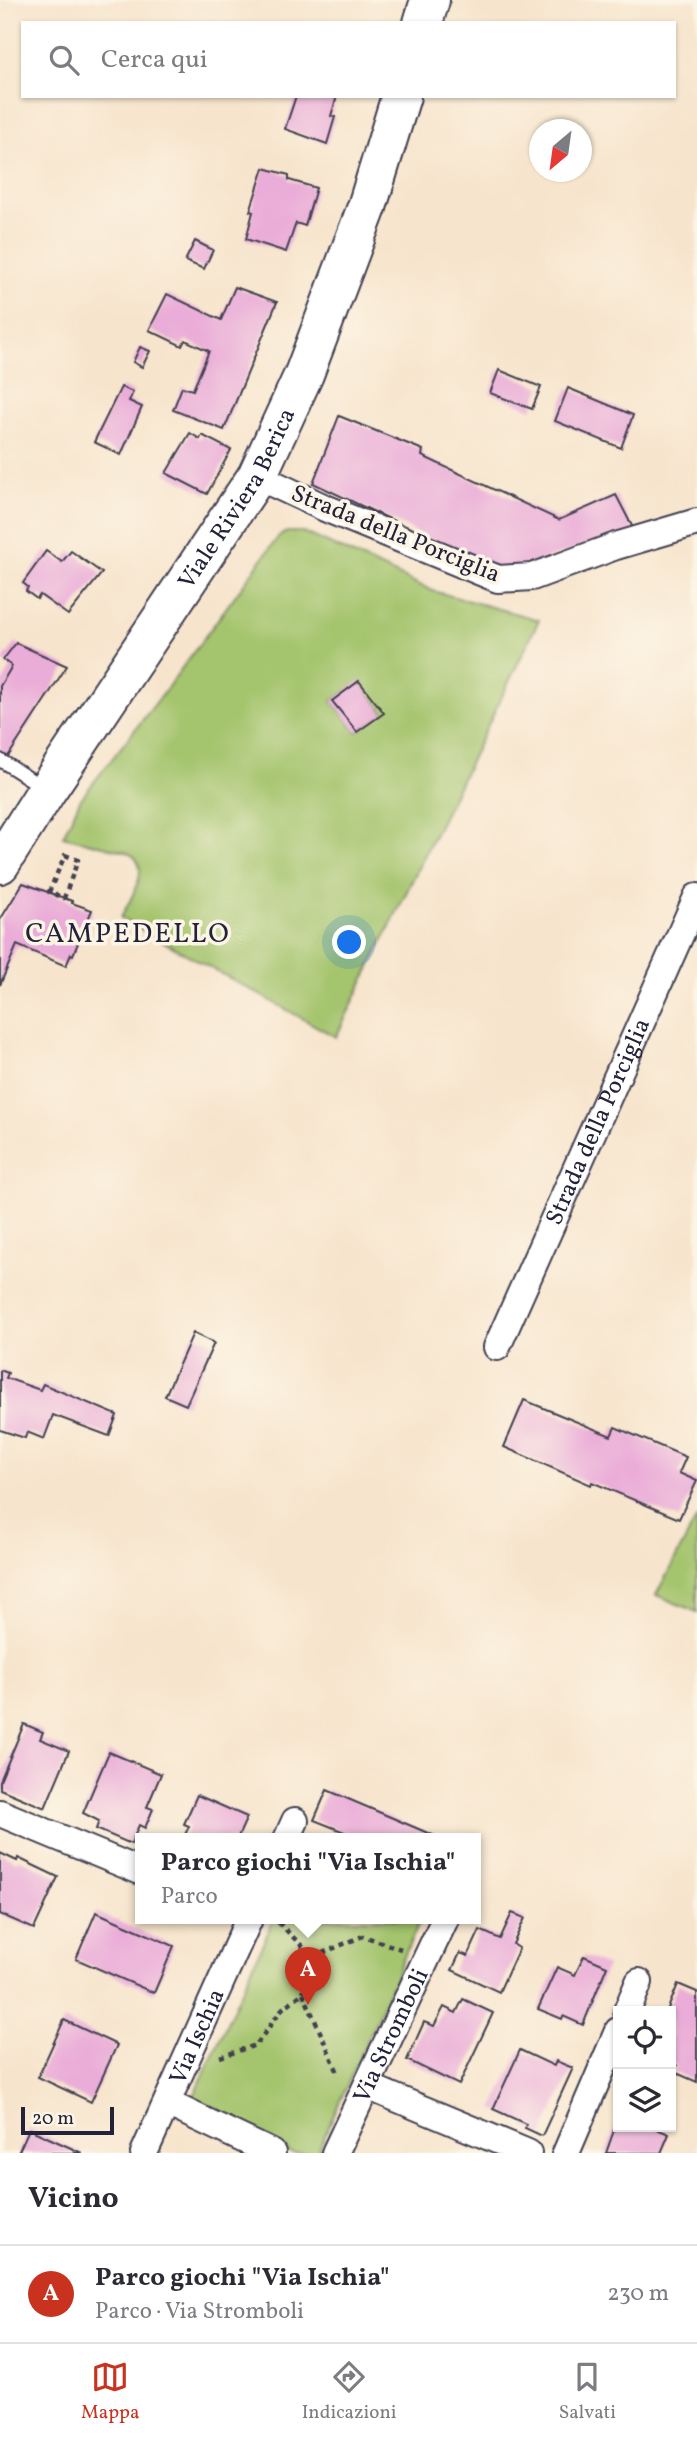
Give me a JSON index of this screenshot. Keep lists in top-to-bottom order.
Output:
{
  "streets": {
    "main road": ["Viale Riviera Berica"],
    "street": ["Strada della Porciglia", "Via Ischia", "Via Stromboli"]
  },
  "crossings": [
    ["Viale Riviera Berica", "Strada della Porciglia"]
  ],
  "districts": ["CAMPEDELLO"],
  "scale_bar": "20 m",
  "north": "bottom left",
  "page": {
    "search": "Cerca qui",
    "popup": ["Parco giochi \"Via Ischia\"", "Parco"],
    "pins": "A",
    "scale": "20 m",
    "heading": "Vicino",
    "list": [
      {
        "mark": "A",
        "name": "Parco giochi \"Via Ischia\"",
        "note": "Parco · Via Stromboli",
        "value": "230 m"
      }
    ],
    "nav": ["Mappa", "Indicazioni", "Salvati"]
  }
}
